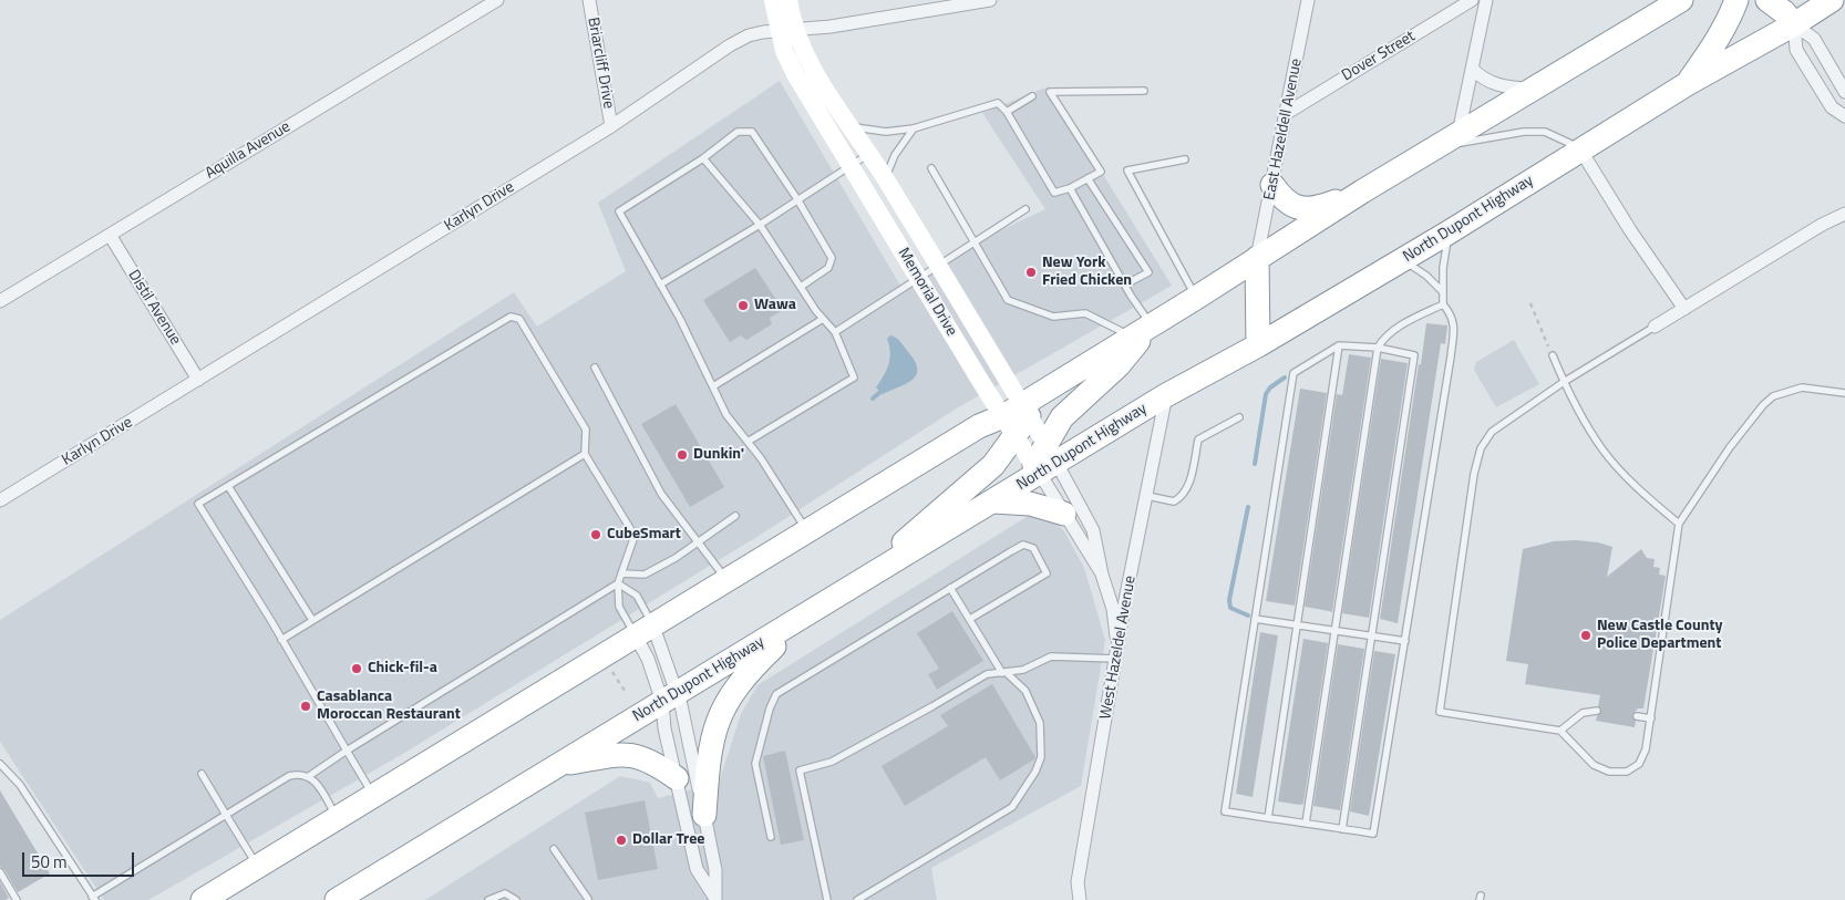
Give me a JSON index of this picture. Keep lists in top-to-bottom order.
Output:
{
  "streets": {
    "highway": ["North Dupont Highway"],
    "street": [
      "Dover Street",
      "Briarcliff Drive",
      "East Hazeldell Avenue",
      "Aquilla Avenue",
      "Karlyn Drive",
      "Memorial Drive",
      "Distil Avenue",
      "West Hazeldel Avenue"
    ]
  },
  "crossings": [
    ["Dover Street", "East Hazeldell Avenue"],
    ["Briarcliff Drive", "Karlyn Drive"],
    ["Aquilla Avenue", "Distil Avenue"],
    ["Karlyn Drive", "Memorial Drive"],
    ["Karlyn Drive", "Distil Avenue"],
    ["North Dupont Highway", "Memorial Drive"],
    ["North Dupont Highway", "West Hazeldel Avenue"],
    ["Memorial Drive", "West Hazeldel Avenue"]
  ],
  "places": [
    "New York Fried Chicken",
    "Wawa",
    "Dunkin'",
    "CubeSmart",
    "New Castle County Police Department",
    "Chick-fil-a",
    "Casablanca Moroccan Restaurant",
    "Dollar Tree"
  ],
  "scale_bar": "50 m"
}
